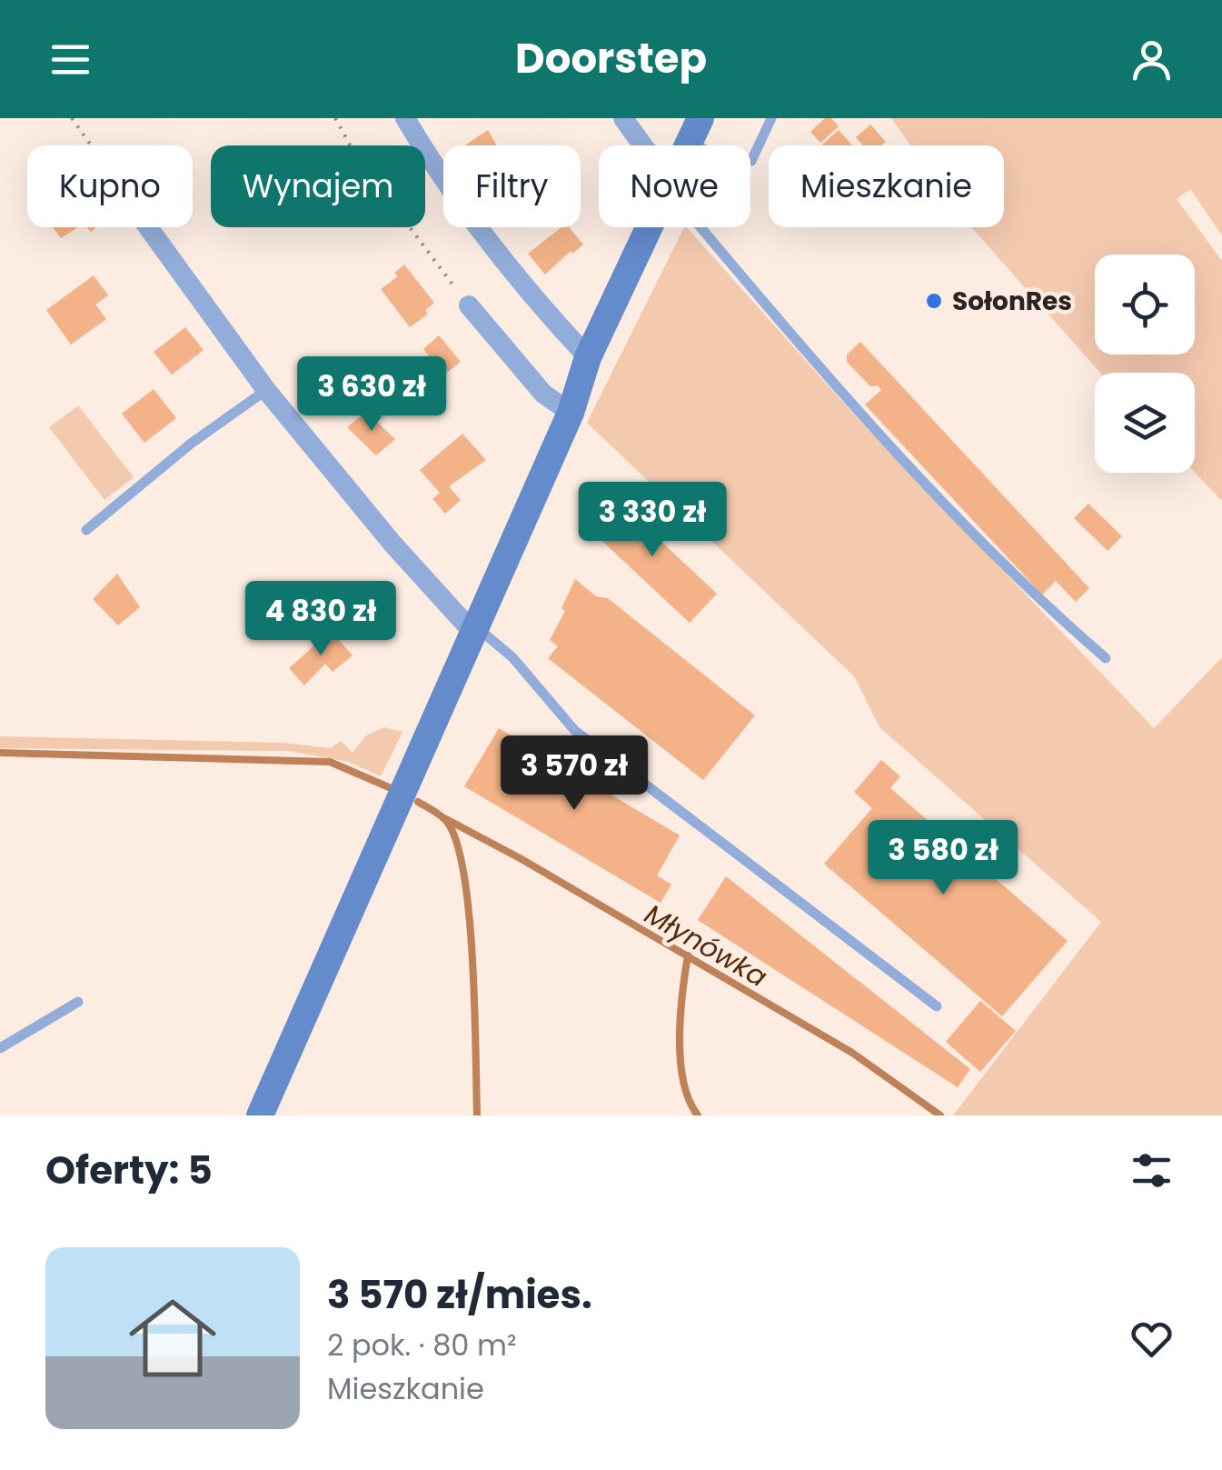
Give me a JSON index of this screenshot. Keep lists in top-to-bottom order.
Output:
{
  "water": ["Młynówka"],
  "places": ["SołonRes"],
  "page": {
    "header": "Doorstep",
    "chip": [
      "Kupno",
      "Wynajem",
      "Filtry",
      "Nowe",
      "Mieszkanie"
    ],
    "price": [
      "3 630 zł",
      "3 330 zł",
      "4 830 zł",
      "3 570 zł",
      "3 580 zł"
    ],
    "heading": "Oferty: 5",
    "list": [
      {
        "name": "3 570 zł/mies.",
        "note": "2 pok. · 80 m² · Mieszkanie"
      }
    ]
  }
}
